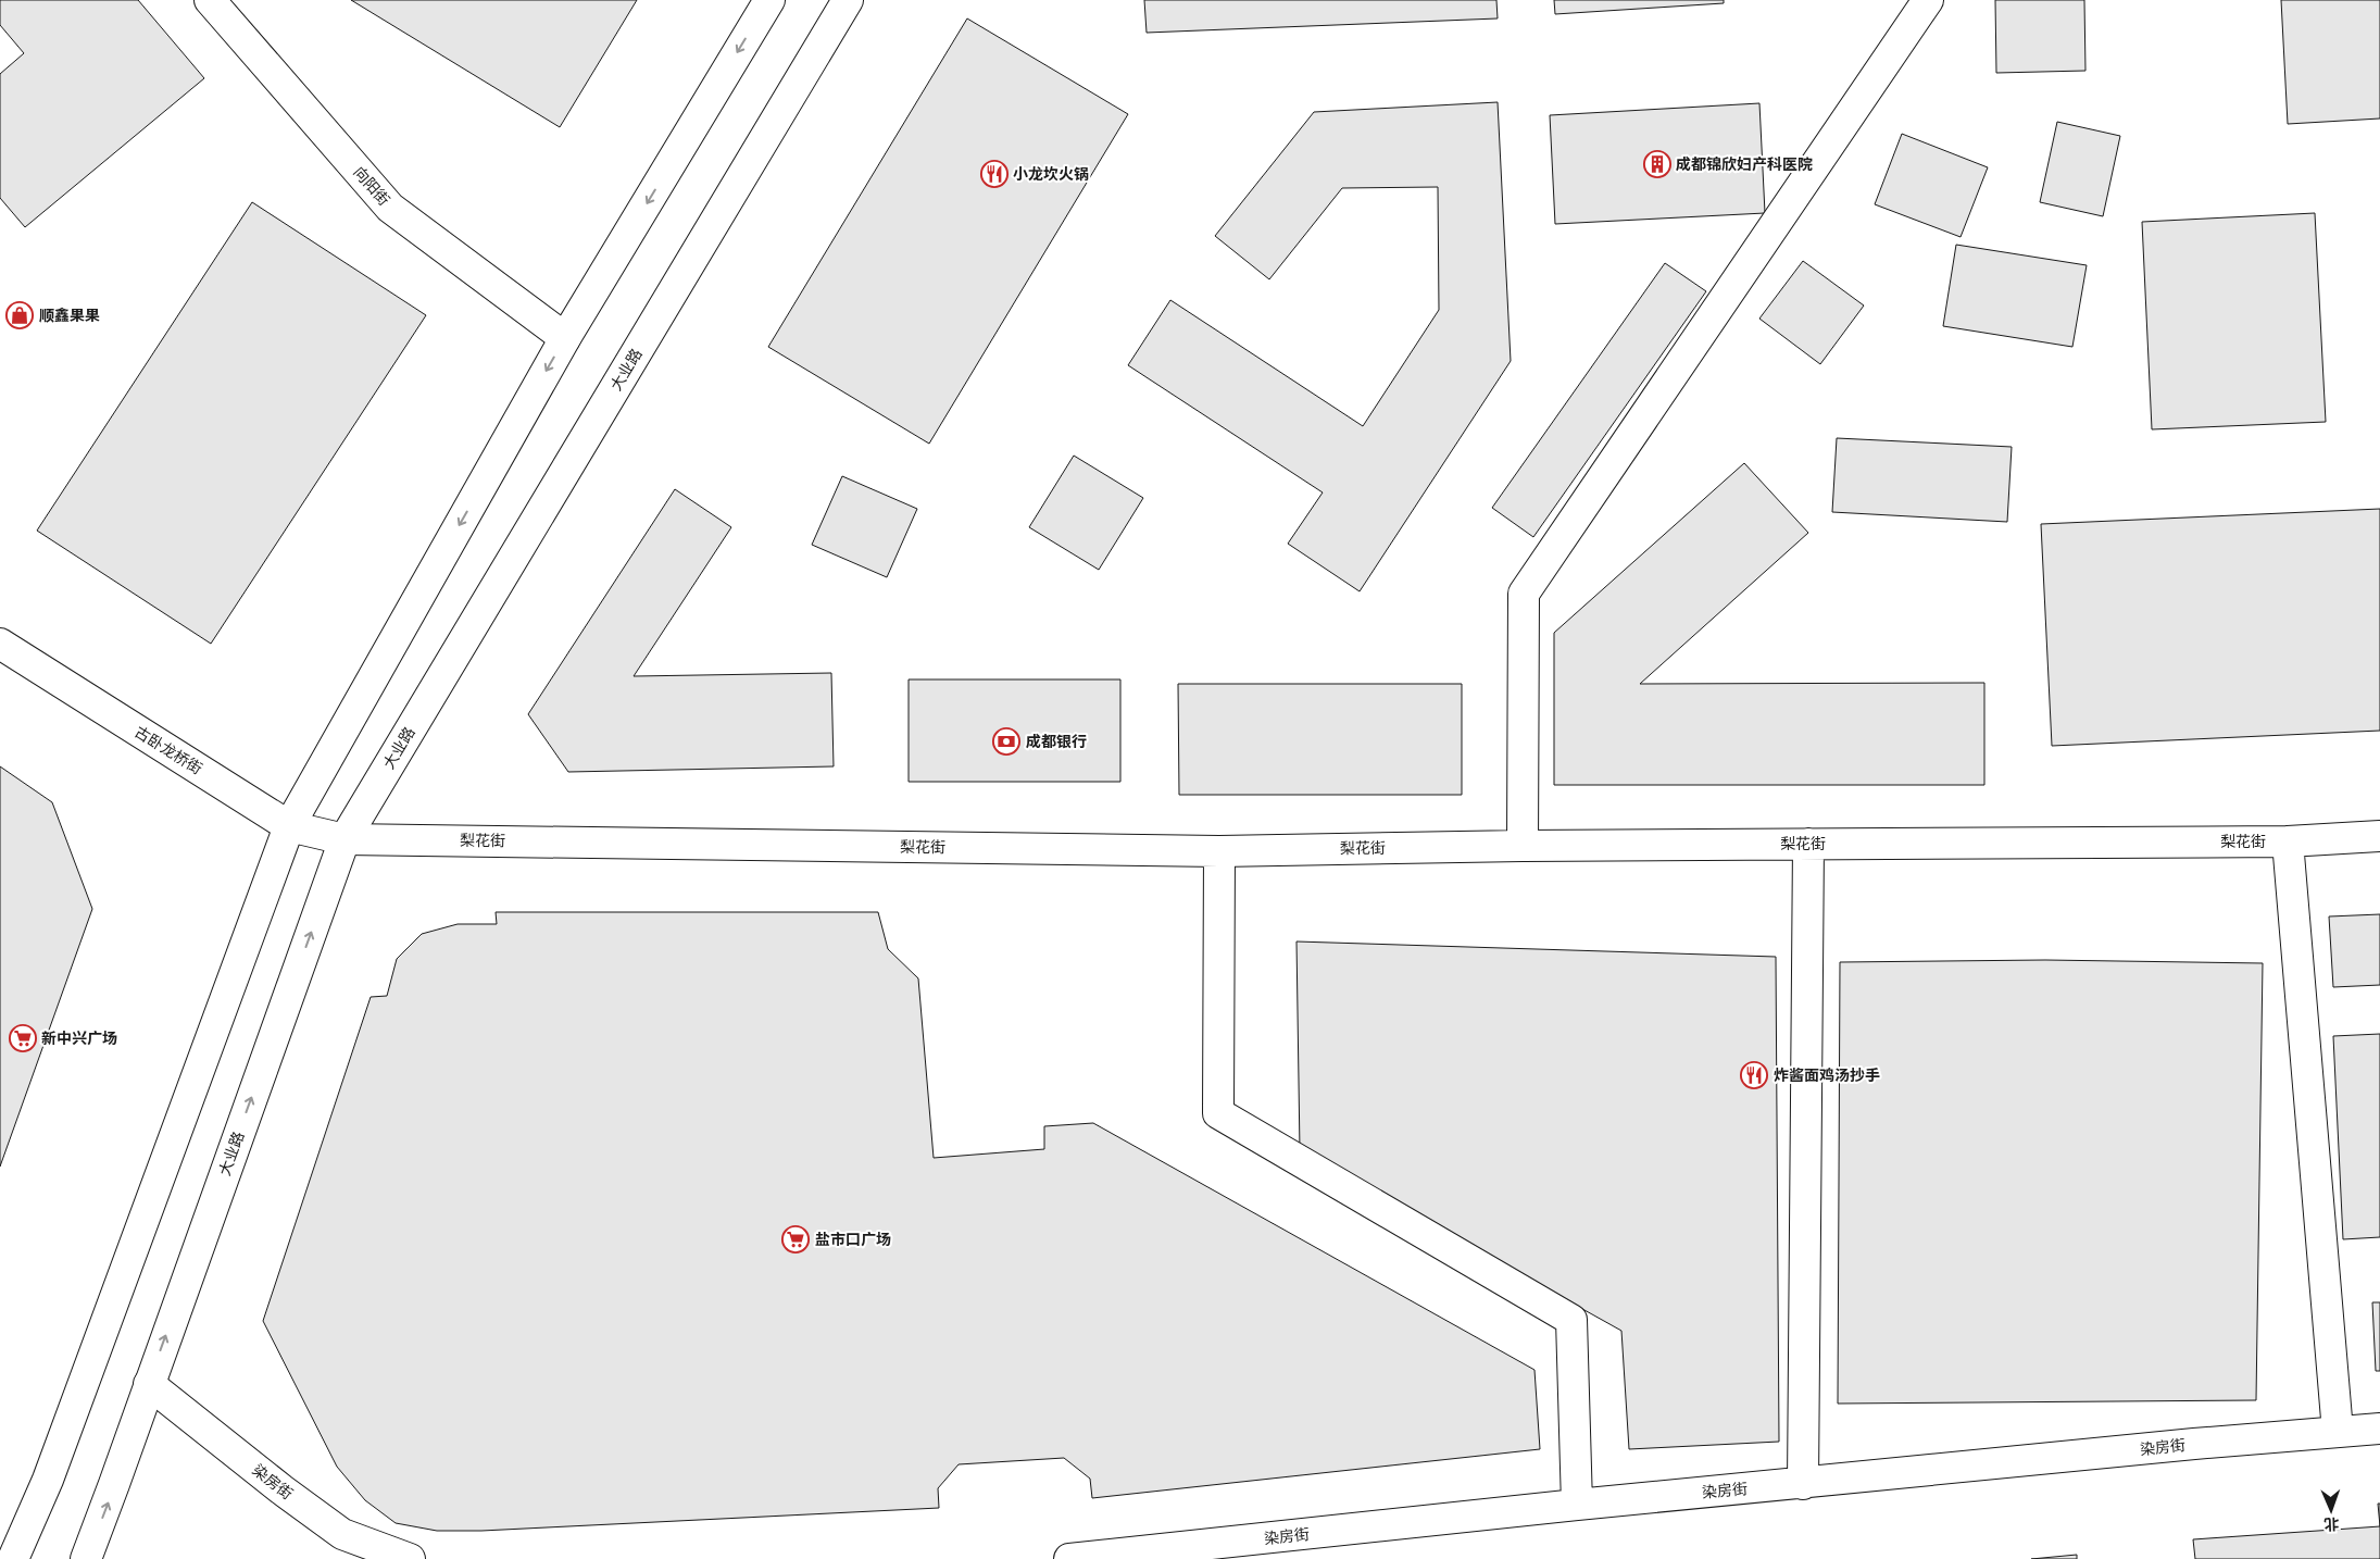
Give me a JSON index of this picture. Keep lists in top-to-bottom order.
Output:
{
  "streets": {
    "street": [
      "向阳街",
      "大业路",
      "古卧龙桥街",
      "梨花街",
      "染房街"
    ]
  },
  "crossings": [
    ["大业路", "古卧龙桥街"],
    ["大业路", "梨花街"],
    ["大业路", "染房街"],
    ["古卧龙桥街", "梨花街"]
  ],
  "places": {
    "building": ["成都锦欣妇产科医院"],
    "restaurant": ["小龙坎火锅", "炸酱面鸡汤抄手"],
    "shop": ["顺鑫果果"],
    "bank": ["成都银行"],
    "supermarket": ["新中兴广场", "盐市口广场"]
  },
  "north": "bottom"
}
